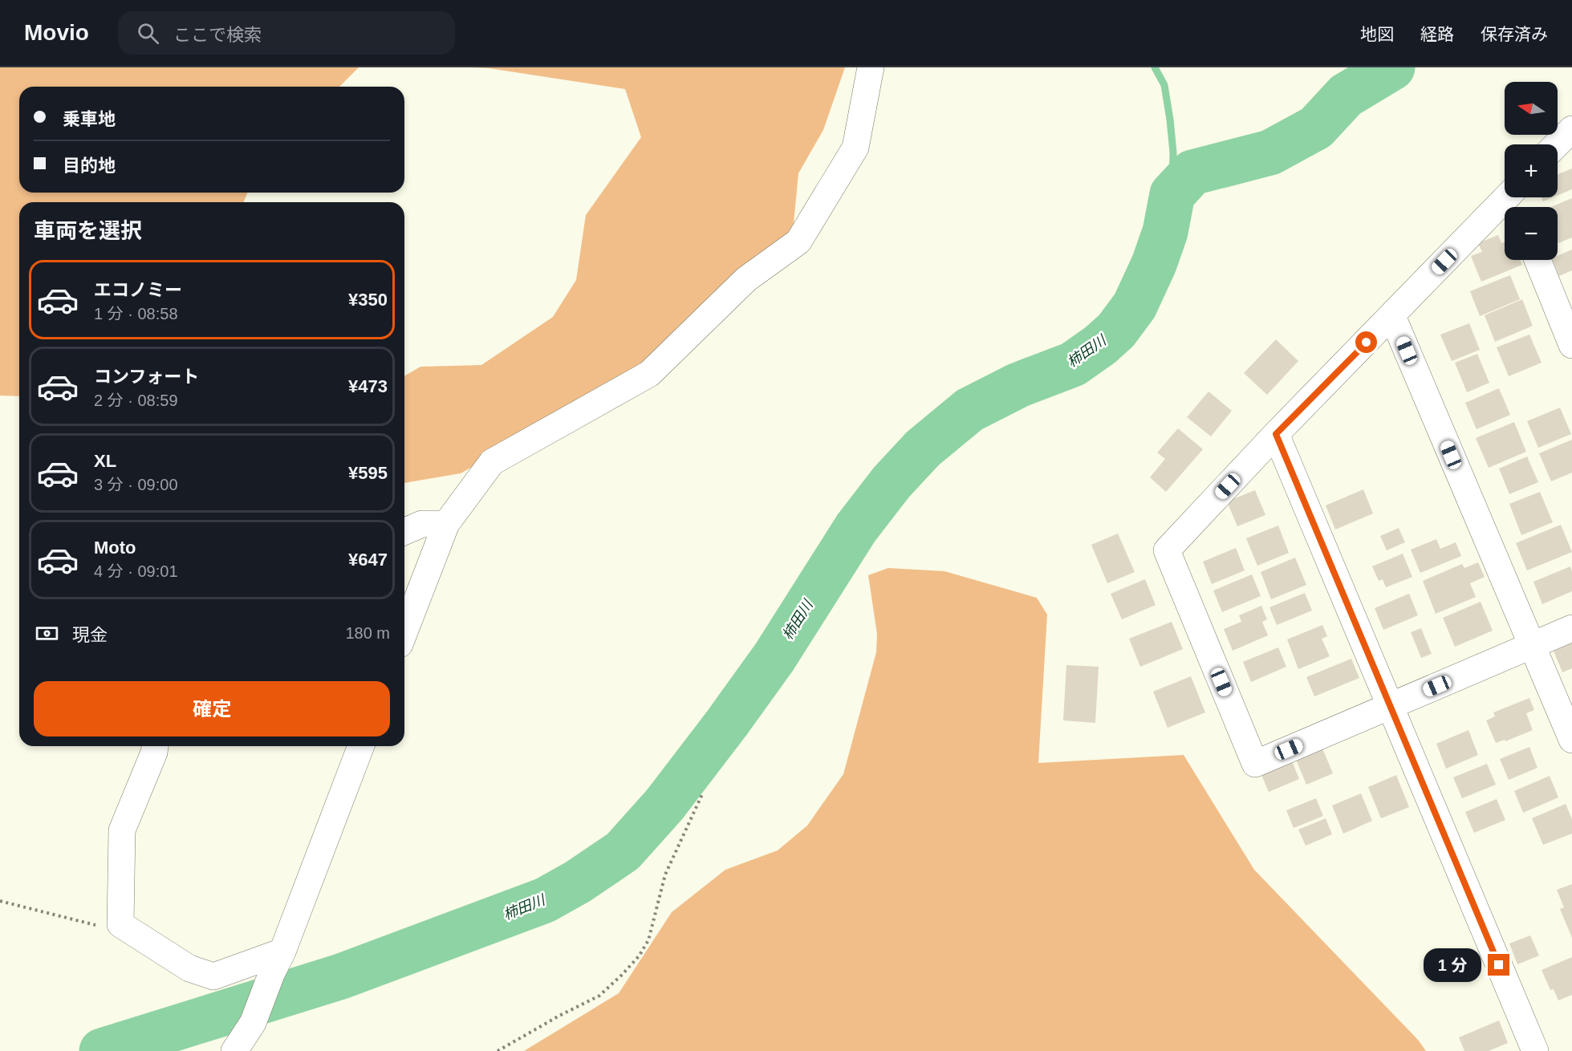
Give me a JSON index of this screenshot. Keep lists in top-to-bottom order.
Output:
{
  "water": ["柿田川"],
  "north": "left",
  "page": {
    "header": "Movio",
    "search": "ここで検索",
    "nav": ["地図", "経路", "保存済み"],
    "map_buttons": ["+", "−"],
    "banner": ["乗車地", "目的地"],
    "heading": "車両を選択",
    "list": [
      {
        "name": "エコノミー",
        "note": "1 分 · 08:58",
        "value": "¥350"
      },
      {
        "name": "コンフォート",
        "note": "2 分 · 08:59",
        "value": "¥473"
      },
      {
        "name": "XL",
        "note": "3 分 · 09:00",
        "value": "¥595"
      },
      {
        "name": "Moto",
        "note": "4 分 · 09:01",
        "value": "¥647"
      }
    ],
    "pay": ["現金", "180 m"],
    "buttons": "確定",
    "bubble": "1 分"
  }
}
